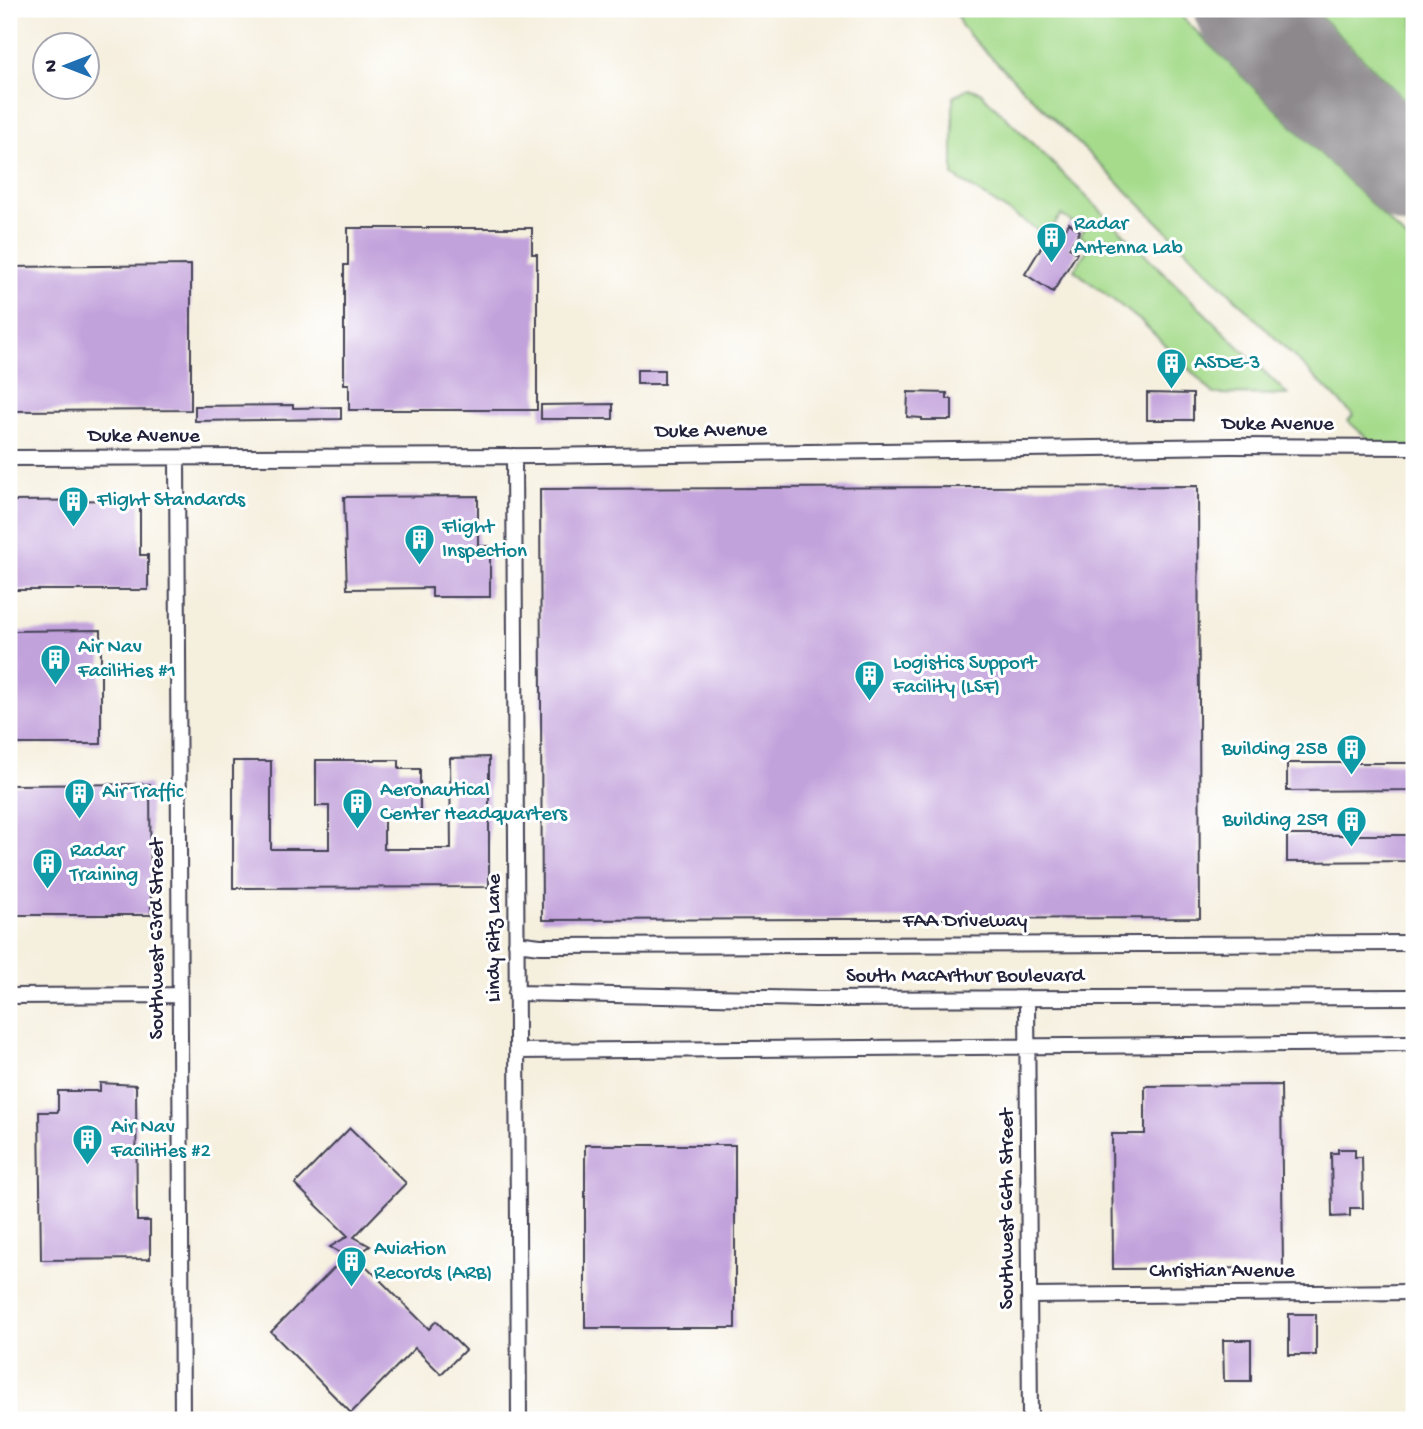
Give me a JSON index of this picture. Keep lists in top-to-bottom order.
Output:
{
  "streets": {
    "street": [
      "Duke Avenue",
      "FAA Driveway",
      "Lindy Ritz Lane",
      "Southwest 63rd Street",
      "South MacArthur Boulevard",
      "Southwest 66th Street",
      "Christian Avenue"
    ]
  },
  "crossings": [
    ["Duke Avenue", "Lindy Ritz Lane"],
    ["Duke Avenue", "Southwest 63rd Street"],
    ["FAA Driveway", "Lindy Ritz Lane"],
    ["Lindy Ritz Lane", "South MacArthur Boulevard"],
    ["South MacArthur Boulevard", "Southwest 66th Street"],
    ["Southwest 66th Street", "Christian Avenue"]
  ],
  "places": {
    "building": [
      "Radar Antenna Lab",
      "ASDE-3",
      "Flight Standards",
      "Flight Inspection",
      "Air Nav Facilities #1",
      "Logistics Support Facility (LSF)",
      "Building 258",
      "Air Traffic",
      "Aeronautical Center Headquarters",
      "Building 259",
      "Radar Training",
      "Air Nav Facilities #2",
      "Aviation Records (ARB)"
    ]
  },
  "north": "left"
}
